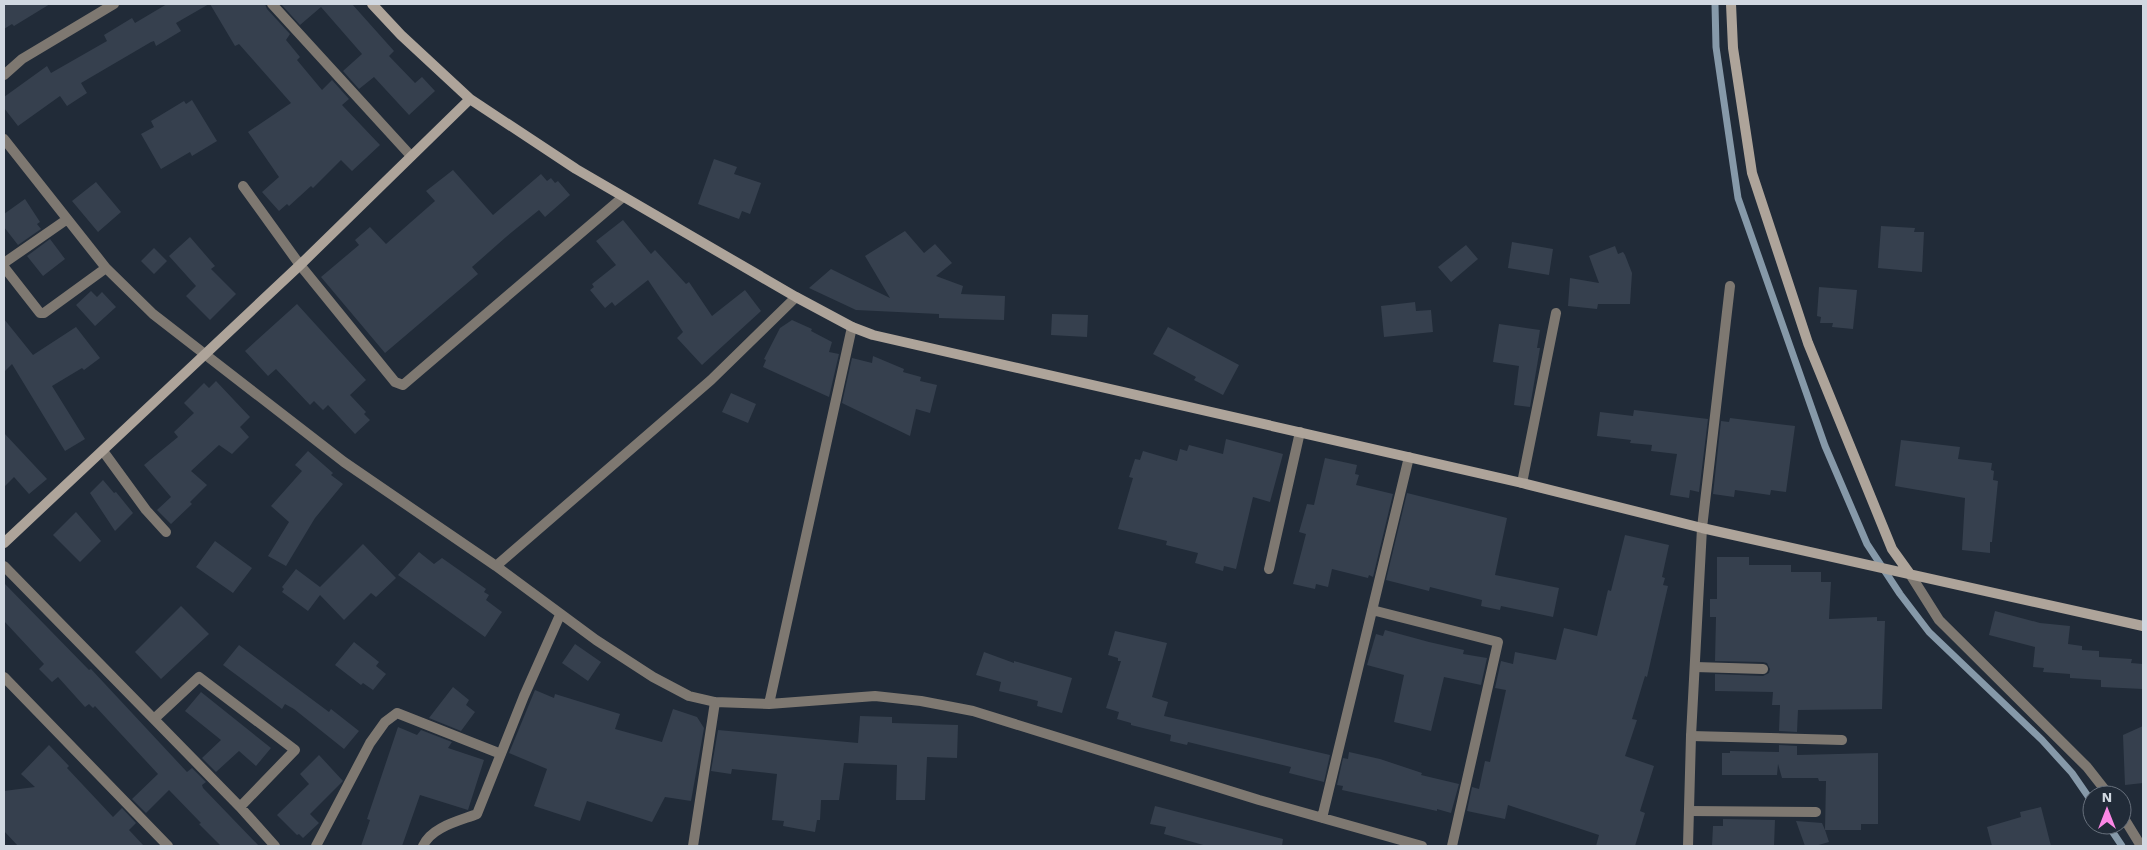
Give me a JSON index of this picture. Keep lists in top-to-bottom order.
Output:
{
  "north": "top"
}
